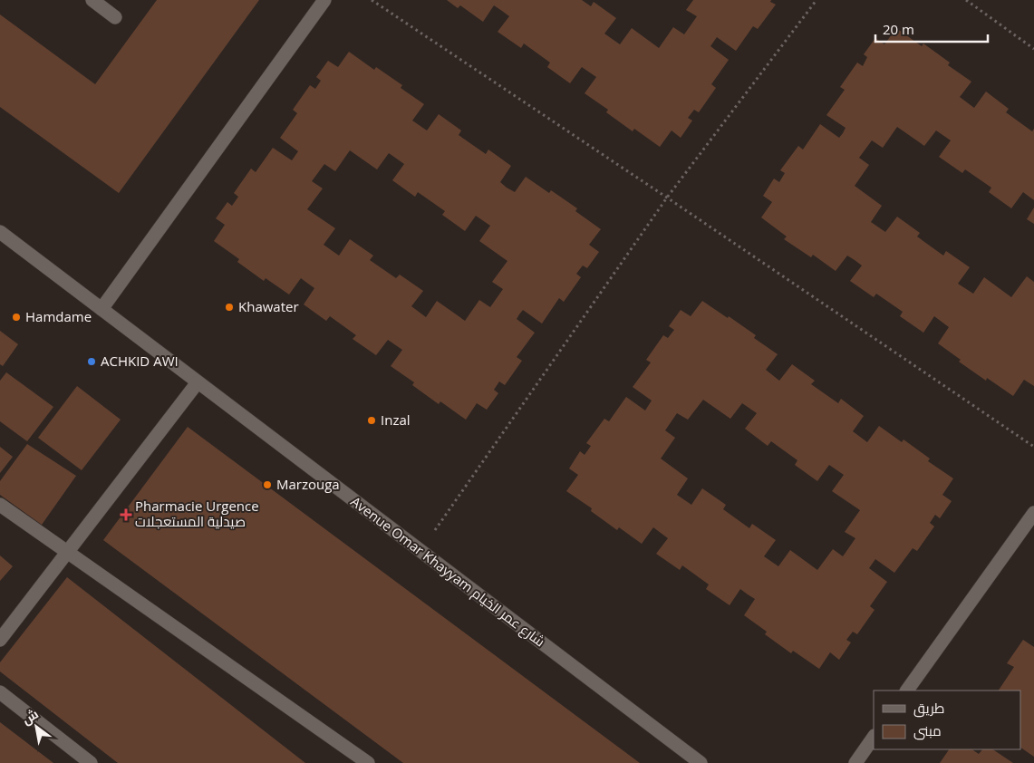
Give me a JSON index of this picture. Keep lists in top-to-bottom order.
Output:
{
  "streets": {
    "street": ["Avenue Omar Khayyam شارع عمر الخيام"]
  },
  "places": {
    "other": [
      "Khawater",
      "Hamdame",
      "ACHKID AWI",
      "Inzal",
      "Marzouga"
    ],
    "health": ["Pharmacie Urgence صيدلية المستعجلات"]
  },
  "legend": ["طريق", "مبنى"],
  "scale_bar": "20 m",
  "north": "top left"
}
